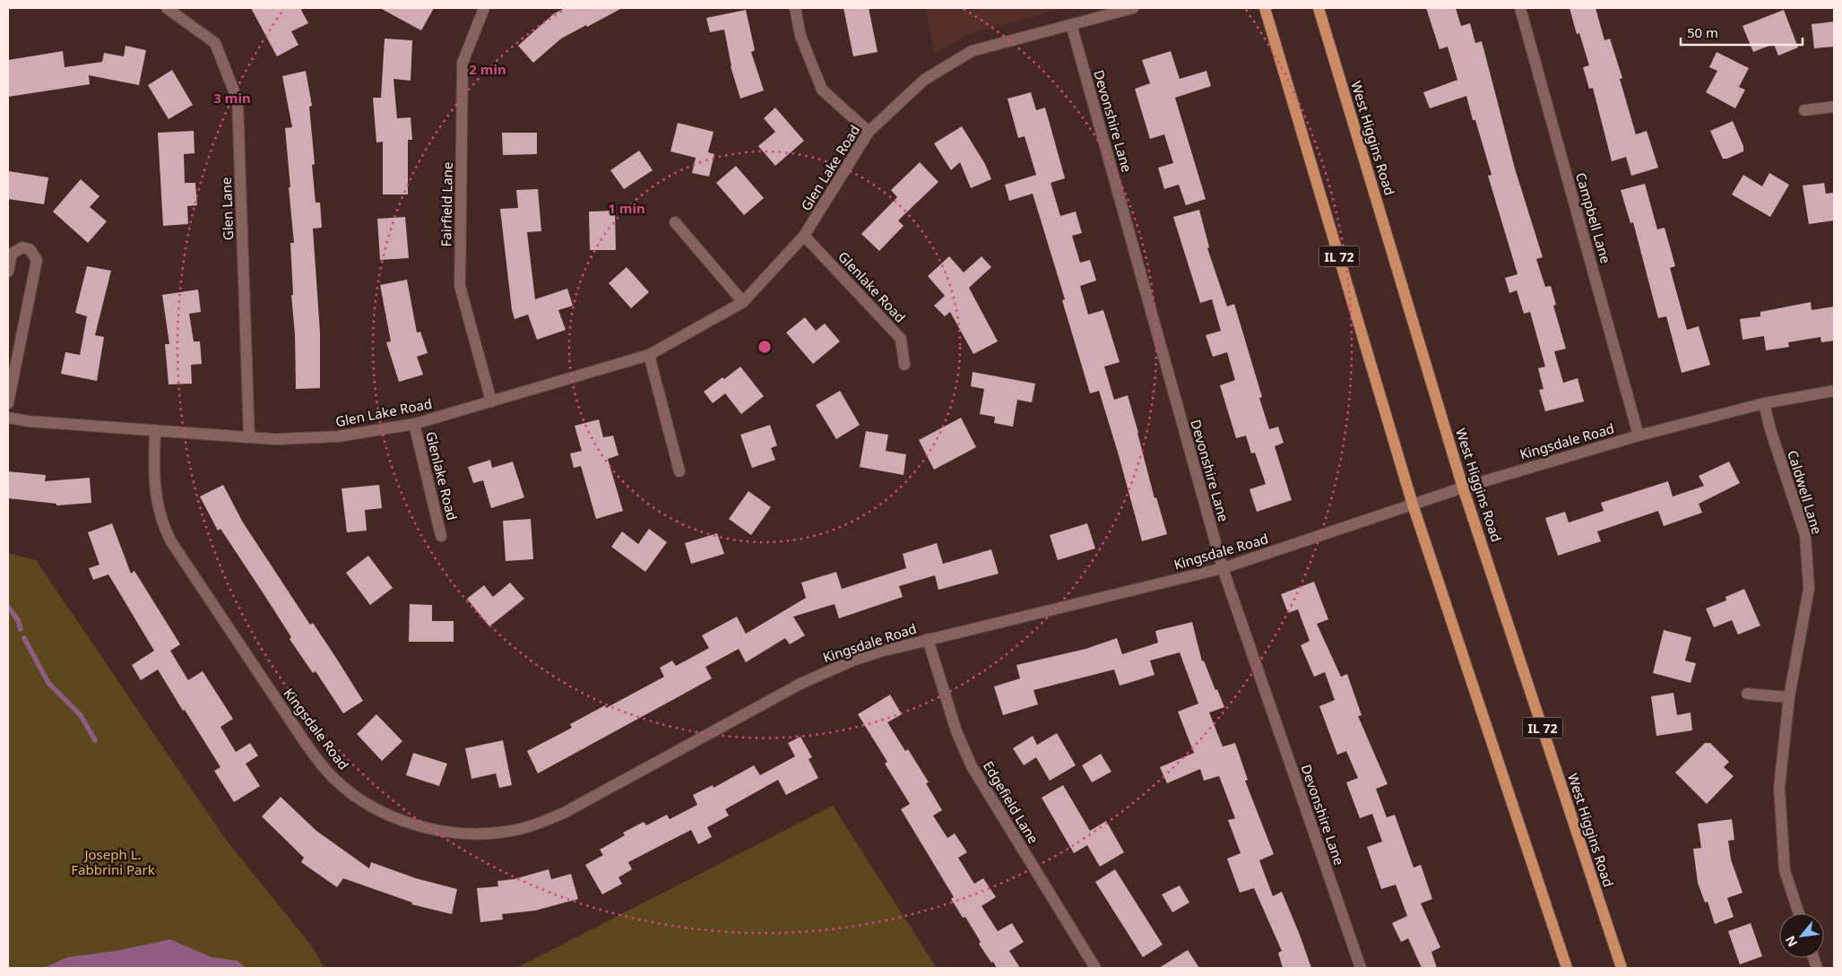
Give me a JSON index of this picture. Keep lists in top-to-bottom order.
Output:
{
  "streets": {
    "main road": ["West Higgins Road", "IL 72"],
    "street": [
      "Devonshire Lane",
      "Glen Lake Road",
      "Fairfield Lane",
      "Glen Lane",
      "Campbell Lane",
      "Glenlake Road",
      "Kingsdale Road",
      "Caldwell Lane",
      "Edgefield Lane"
    ]
  },
  "crossings": [
    ["Devonshire Lane", "Glen Lake Road"],
    ["Devonshire Lane", "Kingsdale Road"],
    ["West Higgins Road", "Kingsdale Road"],
    ["Glen Lake Road", "Fairfield Lane"],
    ["Glen Lake Road", "Glen Lane"],
    ["Glen Lake Road", "Glenlake Road"],
    ["Glen Lake Road", "Kingsdale Road"],
    ["Campbell Lane", "Kingsdale Road"],
    ["IL 72", "Kingsdale Road"],
    ["Kingsdale Road", "Caldwell Lane"],
    ["Kingsdale Road", "Edgefield Lane"]
  ],
  "parks": ["Joseph L. Fabbrini Park"],
  "scale_bar": "50 m",
  "north": "bottom left",
  "rings": ["2 min", "3 min", "1 min"]
}
